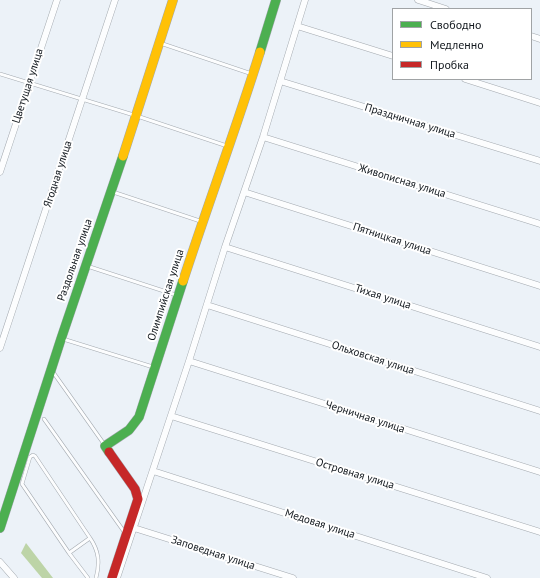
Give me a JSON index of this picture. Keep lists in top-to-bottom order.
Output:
{
  "streets": {
    "street": [
      "Цветущая улица",
      "Праздничная улица",
      "Ягодная улица",
      "Живописная улица",
      "Пятницкая улица",
      "Раздольная улица",
      "Олимпийская улица",
      "Тихая улица",
      "Ольховская улица",
      "Черничная улица",
      "Островная улица",
      "Медовая улица",
      "Заповедная улица"
    ]
  },
  "legend": ["Свободно", "Медленно", "Пробка"]
}
